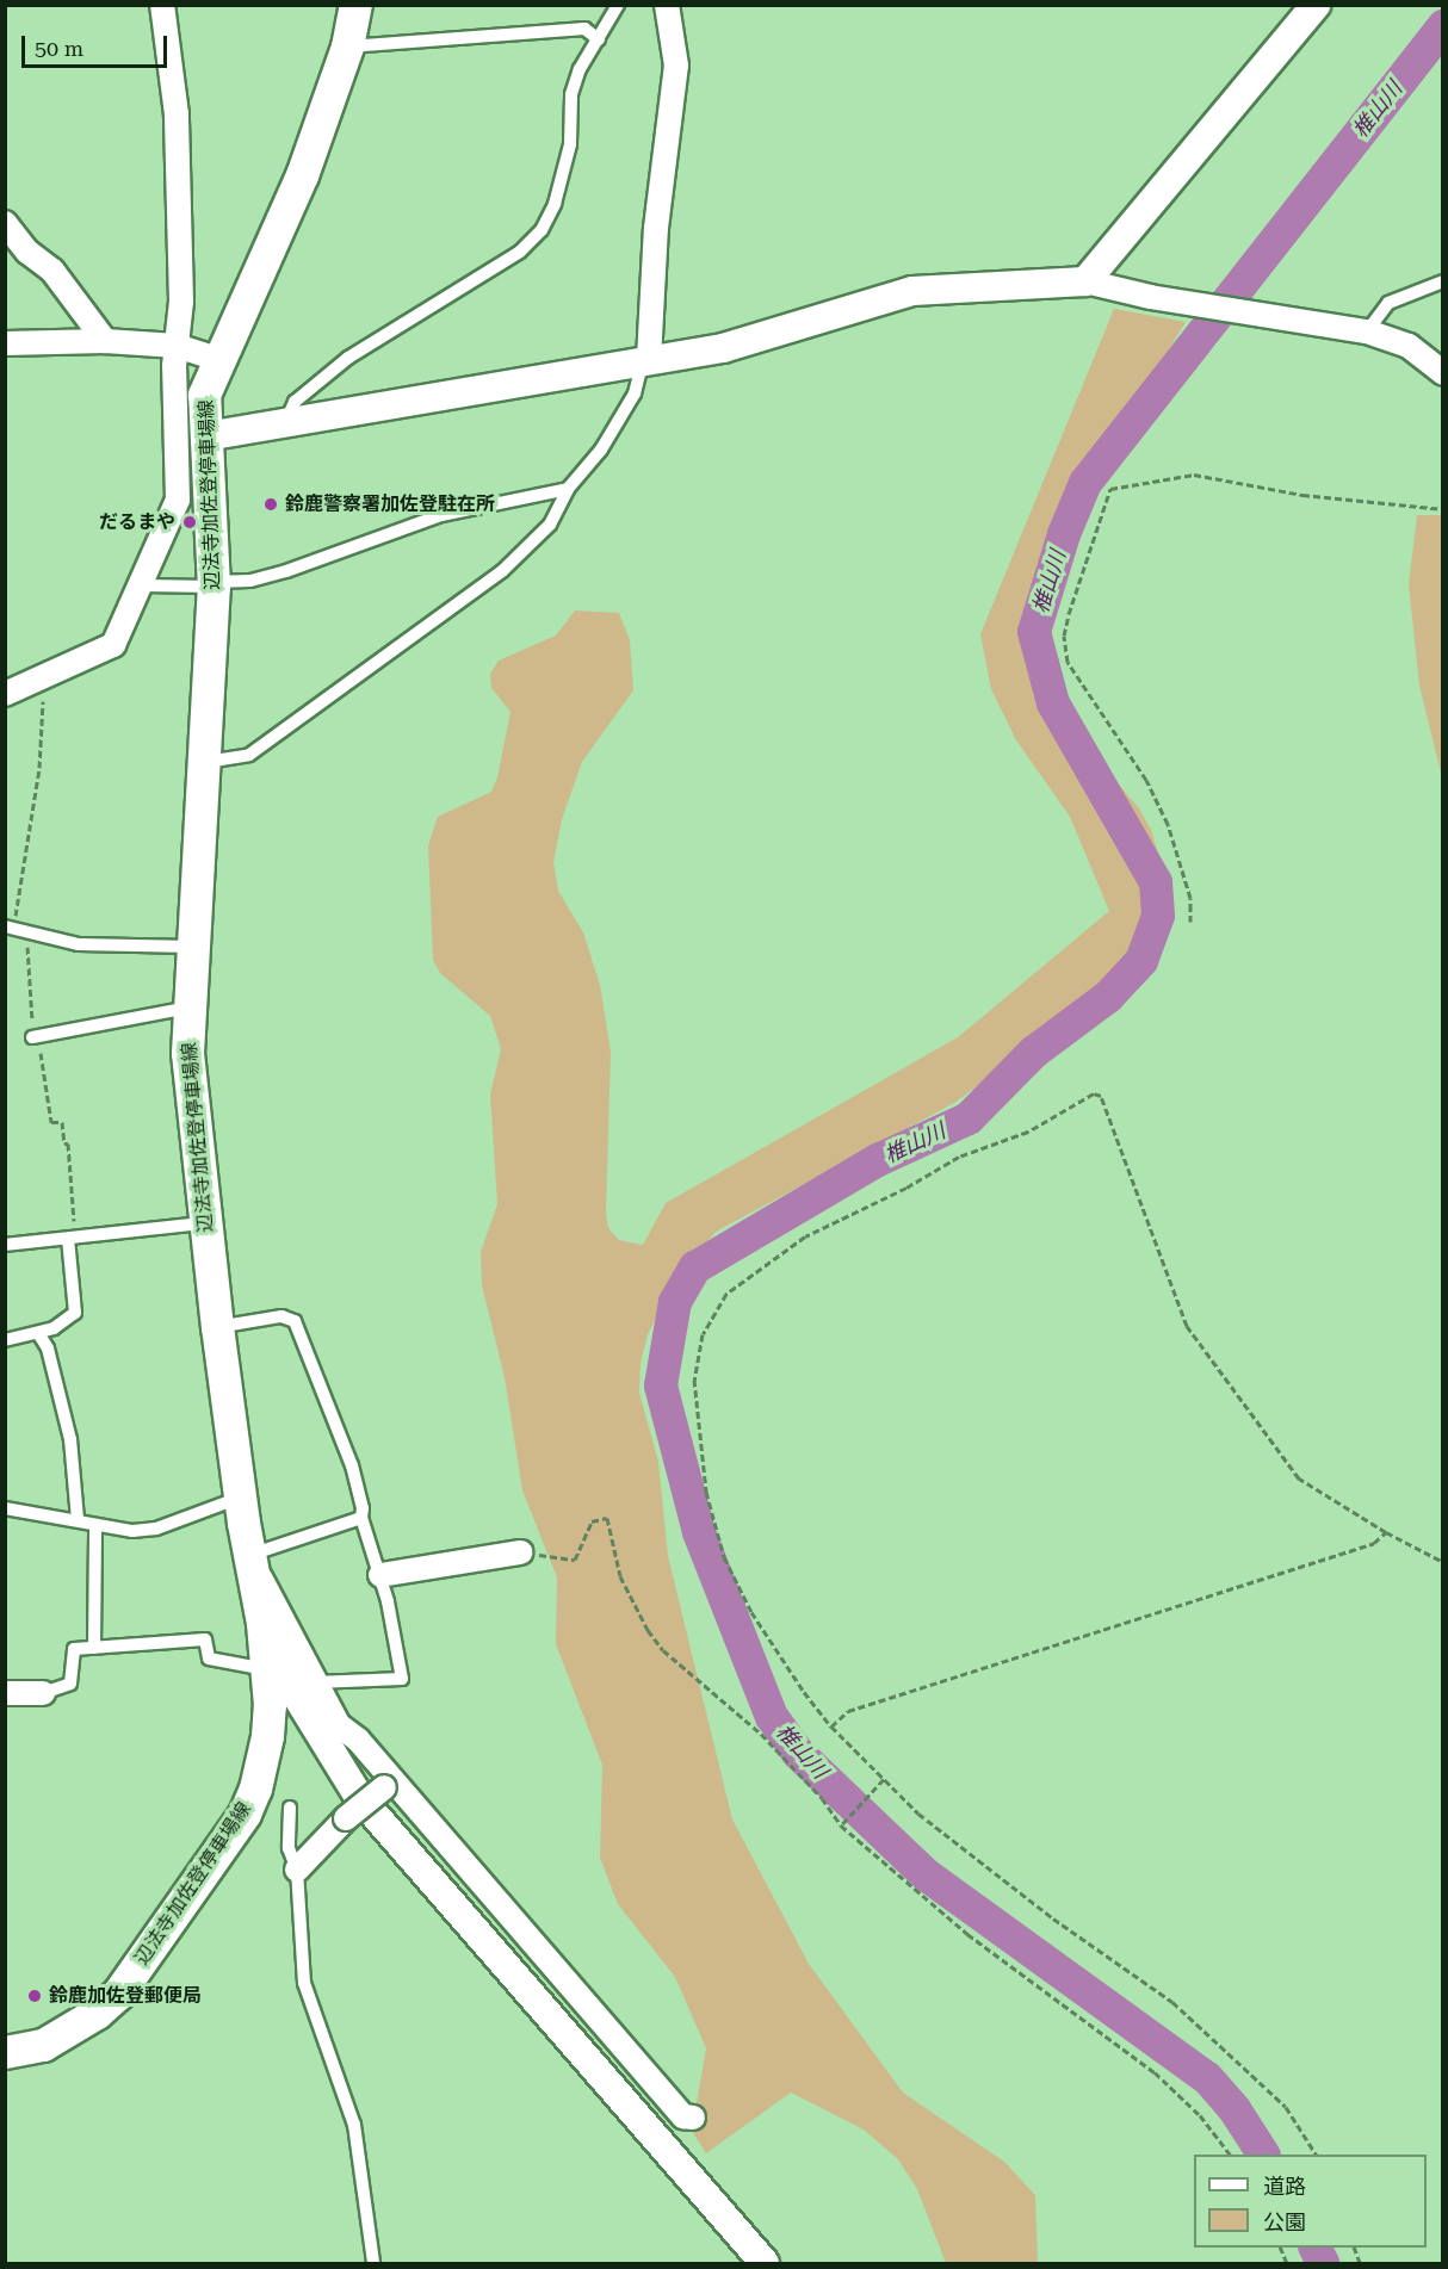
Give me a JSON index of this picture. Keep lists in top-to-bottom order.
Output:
{
  "streets": {
    "main road": ["辺法寺加佐登停車場線"]
  },
  "water": ["椎山川"],
  "places": ["鈴鹿警察署加佐登駐在所", "だるまや", "鈴鹿加佐登郵便局"],
  "legend": ["道路", "公園"],
  "scale_bar": "50 m"
}
